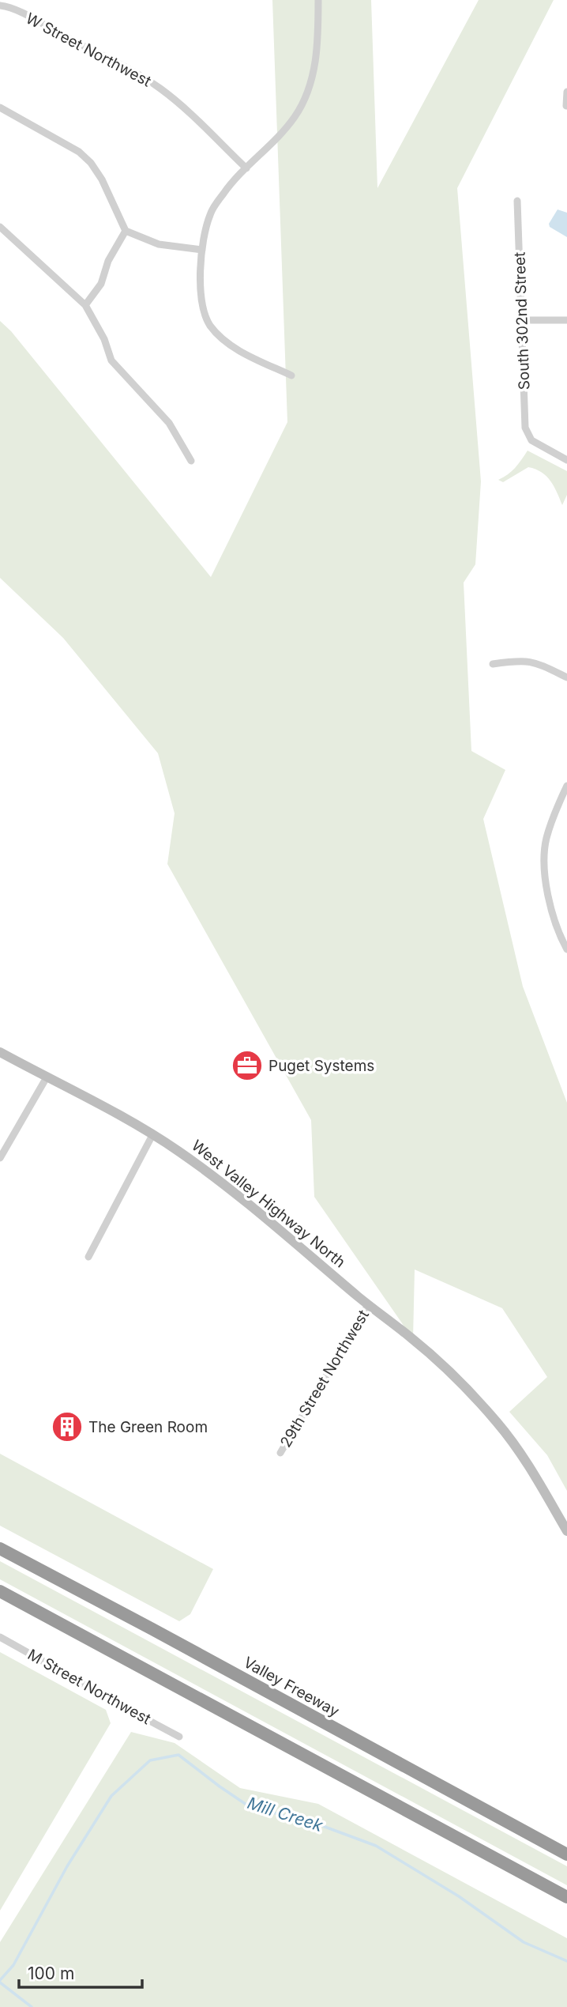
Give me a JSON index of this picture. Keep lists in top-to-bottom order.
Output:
{
  "streets": {
    "highway": ["Valley Freeway"],
    "main road": ["West Valley Highway North"],
    "street": [
      "W Street Northwest",
      "South 302nd Street",
      "29th Street Northwest",
      "M Street Northwest"
    ]
  },
  "crossings": [
    ["West Valley Highway North", "29th Street Northwest"]
  ],
  "water": ["Mill Creek"],
  "places": {
    "office": ["Puget Systems"],
    "building": ["The Green Room"]
  },
  "scale_bar": "100 m"
}
